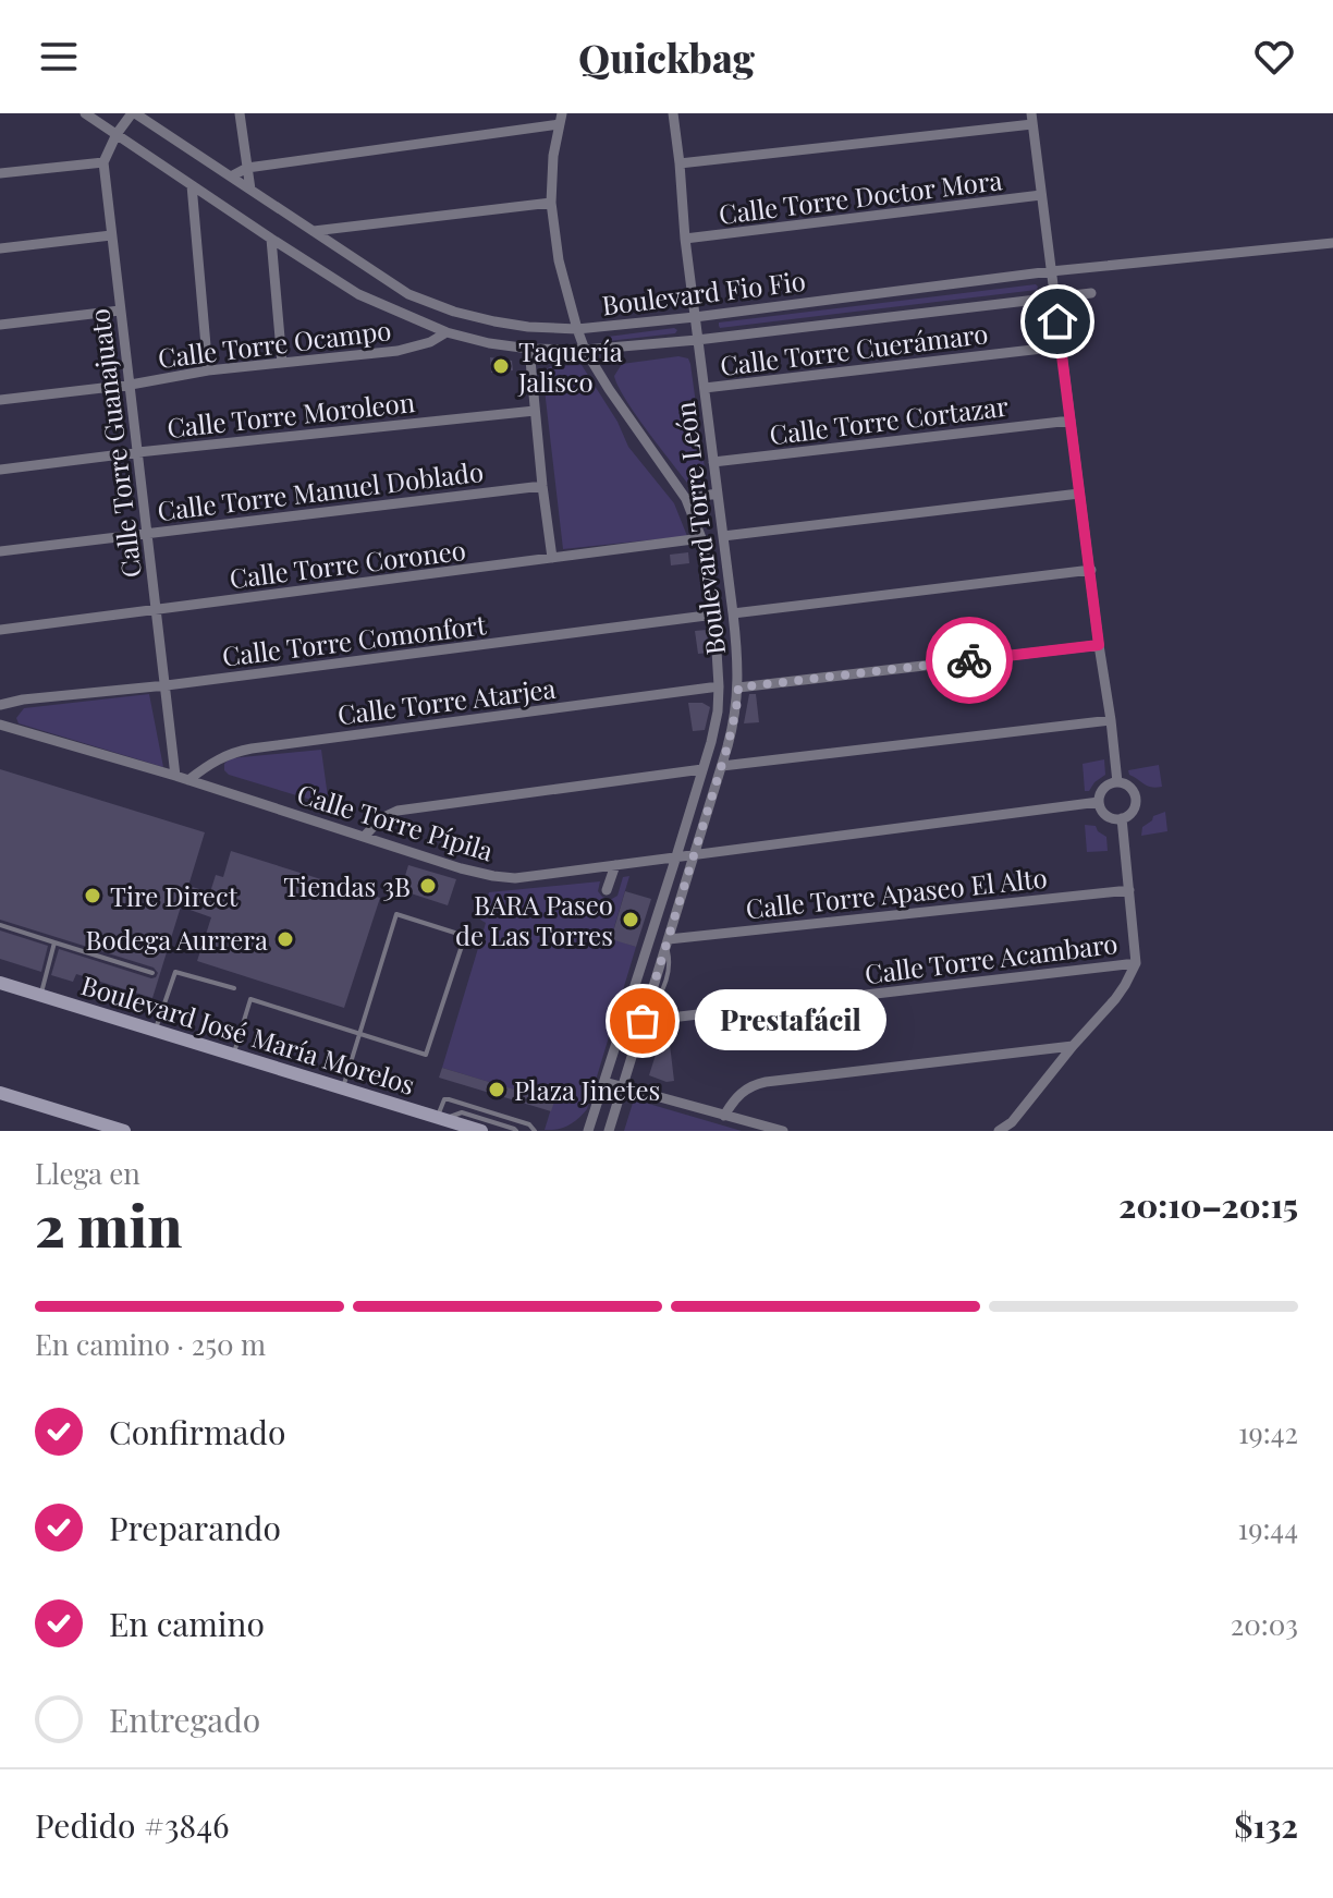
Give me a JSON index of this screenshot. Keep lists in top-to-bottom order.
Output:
{
  "streets": {
    "main road": ["Boulevard José María Morelos"],
    "street": [
      "Calle Torre Doctor Mora",
      "Boulevard Fio Fio",
      "Calle Torre Ocampo",
      "Calle Torre Cuerámaro",
      "Calle Torre Moroleon",
      "Calle Torre Cortazar",
      "Calle Torre Guanajuato",
      "Calle Torre Manuel Doblado",
      "Boulevard Torre León",
      "Calle Torre Coroneo",
      "Calle Torre Comonfort",
      "Calle Torre Atarjea",
      "Calle Torre Pípila",
      "Calle Torre Apaseo El Alto",
      "Calle Torre Acambaro"
    ]
  },
  "crossings": [
    ["Calle Torre Doctor Mora", "Boulevard Torre León"],
    ["Boulevard Fio Fio", "Calle Torre Ocampo"],
    ["Boulevard Fio Fio", "Boulevard Torre León"],
    ["Calle Torre Ocampo", "Calle Torre Guanajuato"],
    ["Calle Torre Cuerámaro", "Boulevard Torre León"],
    ["Calle Torre Moroleon", "Calle Torre Guanajuato"],
    ["Calle Torre Cortazar", "Boulevard Torre León"],
    ["Calle Torre Guanajuato", "Calle Torre Manuel Doblado"],
    ["Calle Torre Guanajuato", "Calle Torre Coroneo"],
    ["Calle Torre Guanajuato", "Calle Torre Comonfort"],
    ["Calle Torre Guanajuato", "Calle Torre Pípila"],
    ["Boulevard Torre León", "Calle Torre Coroneo"],
    ["Boulevard Torre León", "Calle Torre Comonfort"],
    ["Boulevard Torre León", "Calle Torre Atarjea"],
    ["Boulevard Torre León", "Calle Torre Pípila"],
    ["Boulevard Torre León", "Calle Torre Apaseo El Alto"],
    ["Boulevard Torre León", "Calle Torre Acambaro"],
    ["Calle Torre Atarjea", "Calle Torre Pípila"]
  ],
  "places": [
    "Taquería Jalisco",
    "Tiendas 3B",
    "Tire Direct",
    "BARA Paseo de Las Torres",
    "Bodega Aurrera",
    "Prestafácil",
    "Plaza Jinetes"
  ],
  "page": {
    "header": "Quickbag",
    "bubble": "Prestafácil",
    "heading": ["2 min", "Llega en", "20:10–20:15"],
    "panel": ["Pedido #3846", "$132"],
    "bar": "En camino · 250 m",
    "list": [
      ["Confirmado", "19:42"],
      ["Preparando", "19:44"],
      ["En camino", "20:03"],
      "Entregado"
    ]
  }
}
